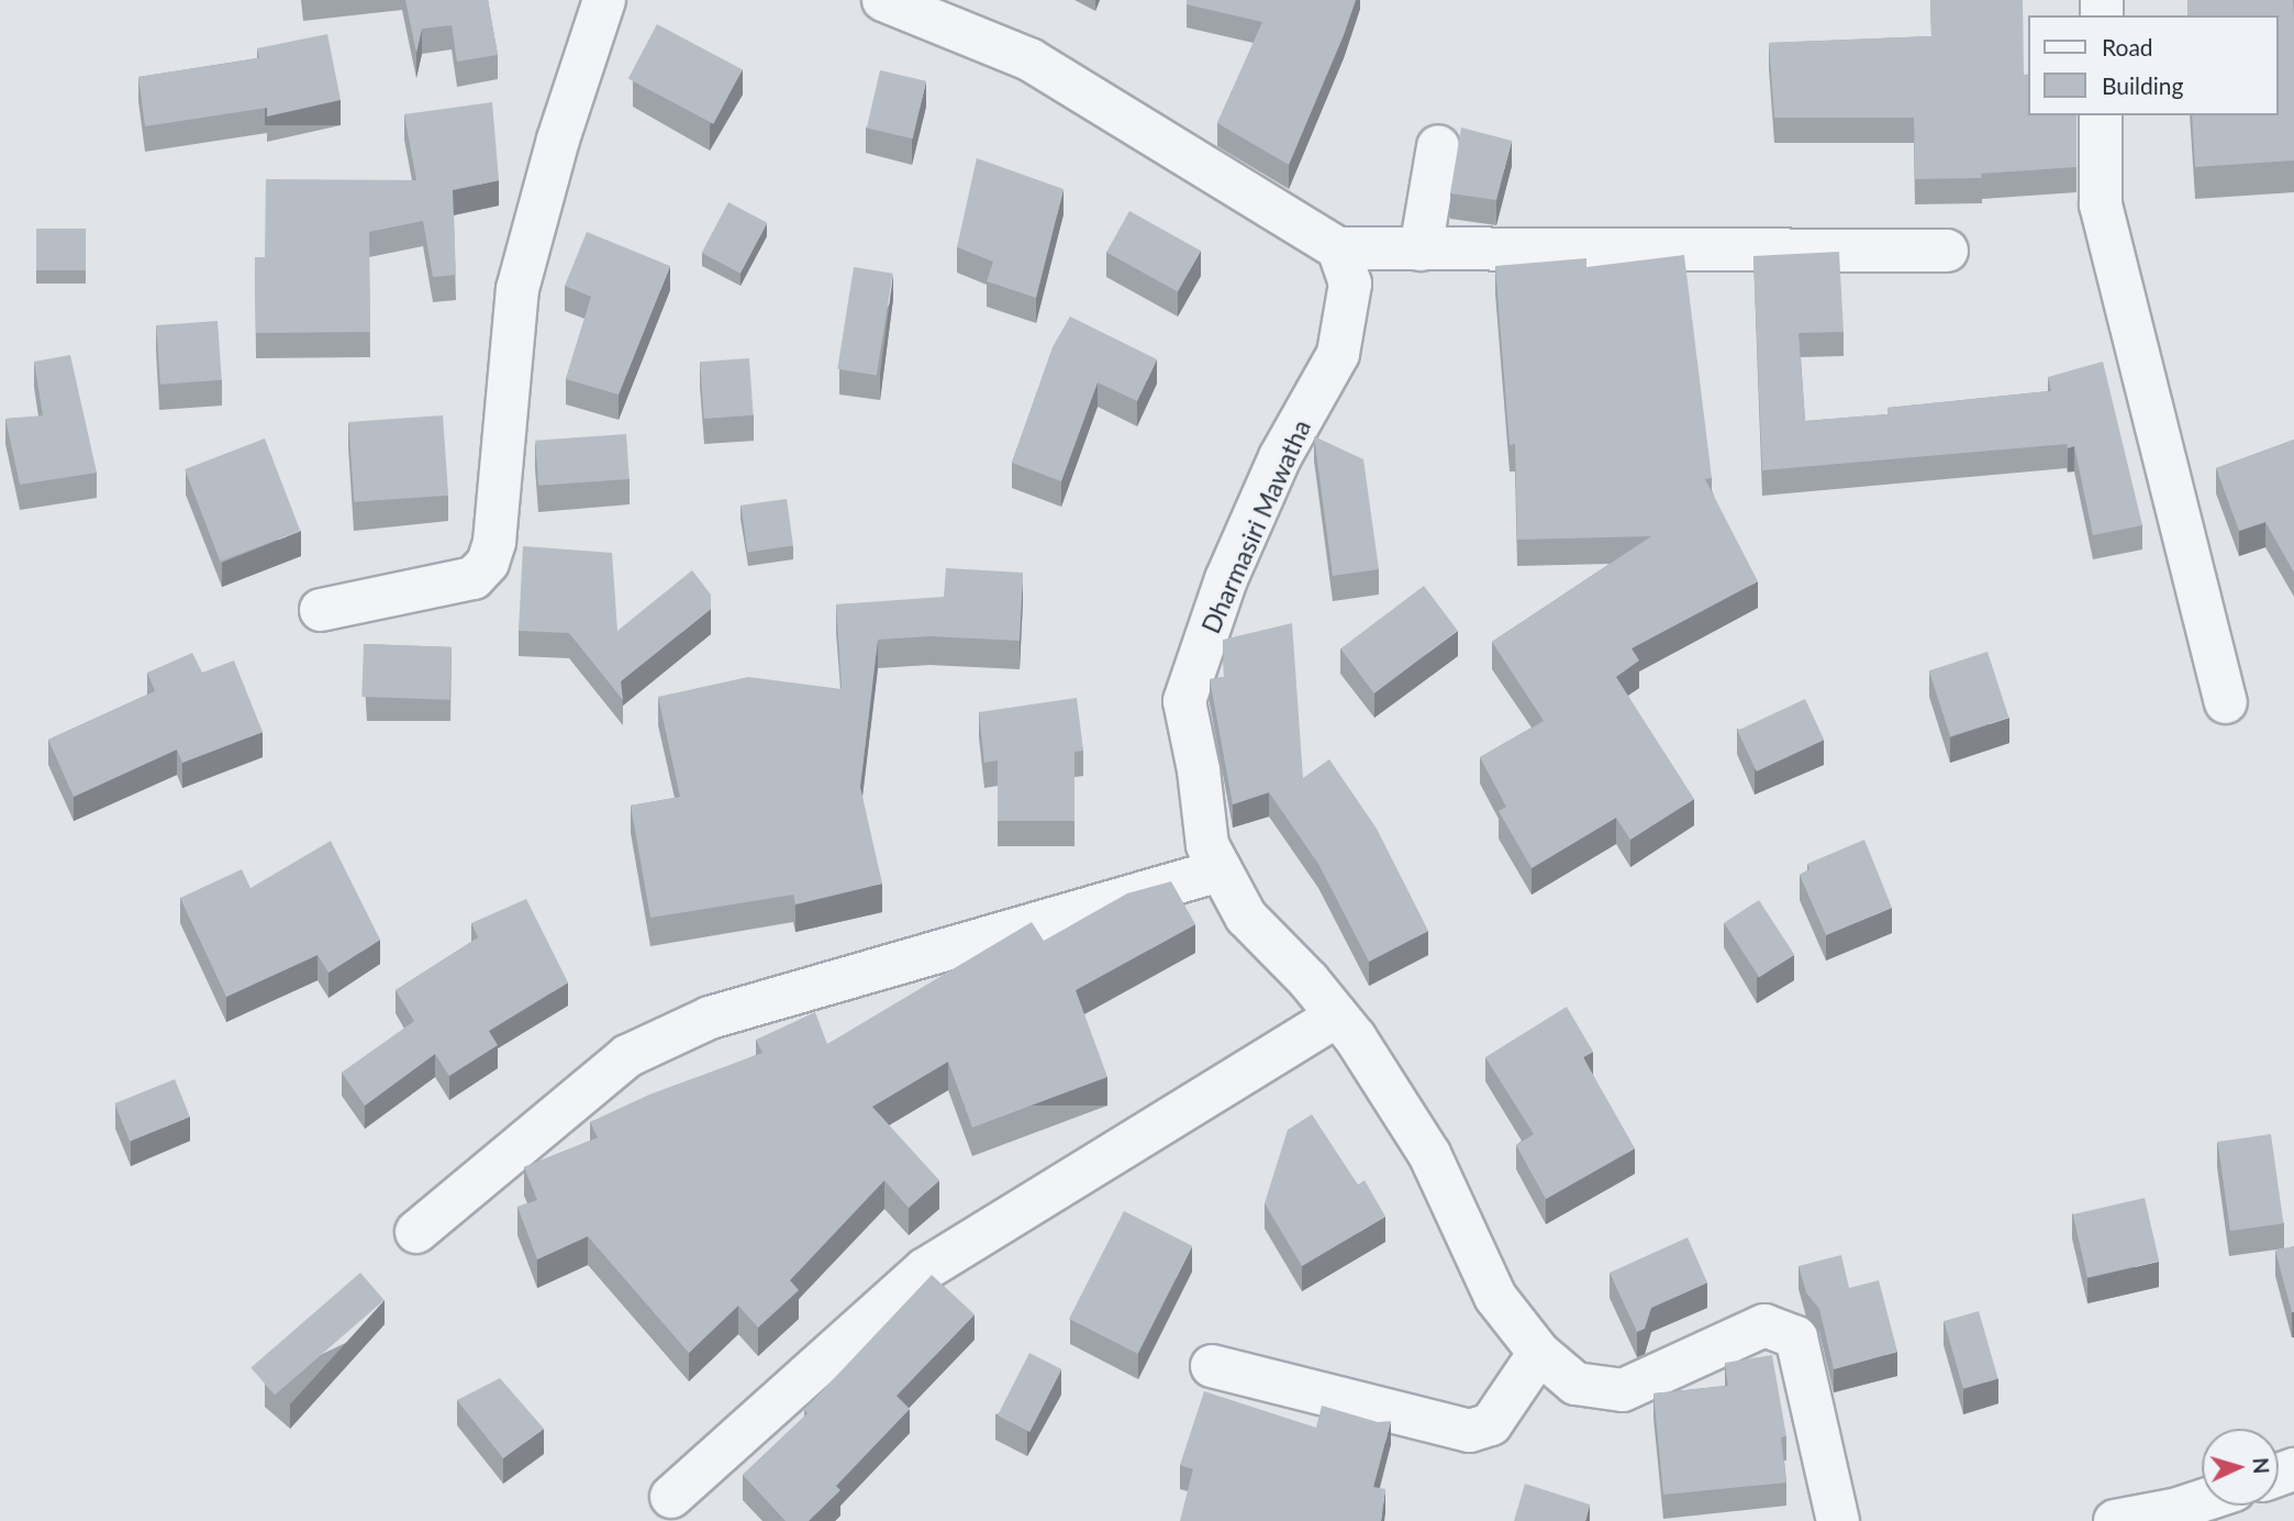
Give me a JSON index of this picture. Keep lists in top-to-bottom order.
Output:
{
  "streets": {
    "street": ["Dharmasiri Mawatha"]
  },
  "legend": ["Road", "Building"],
  "north": "right"
}
